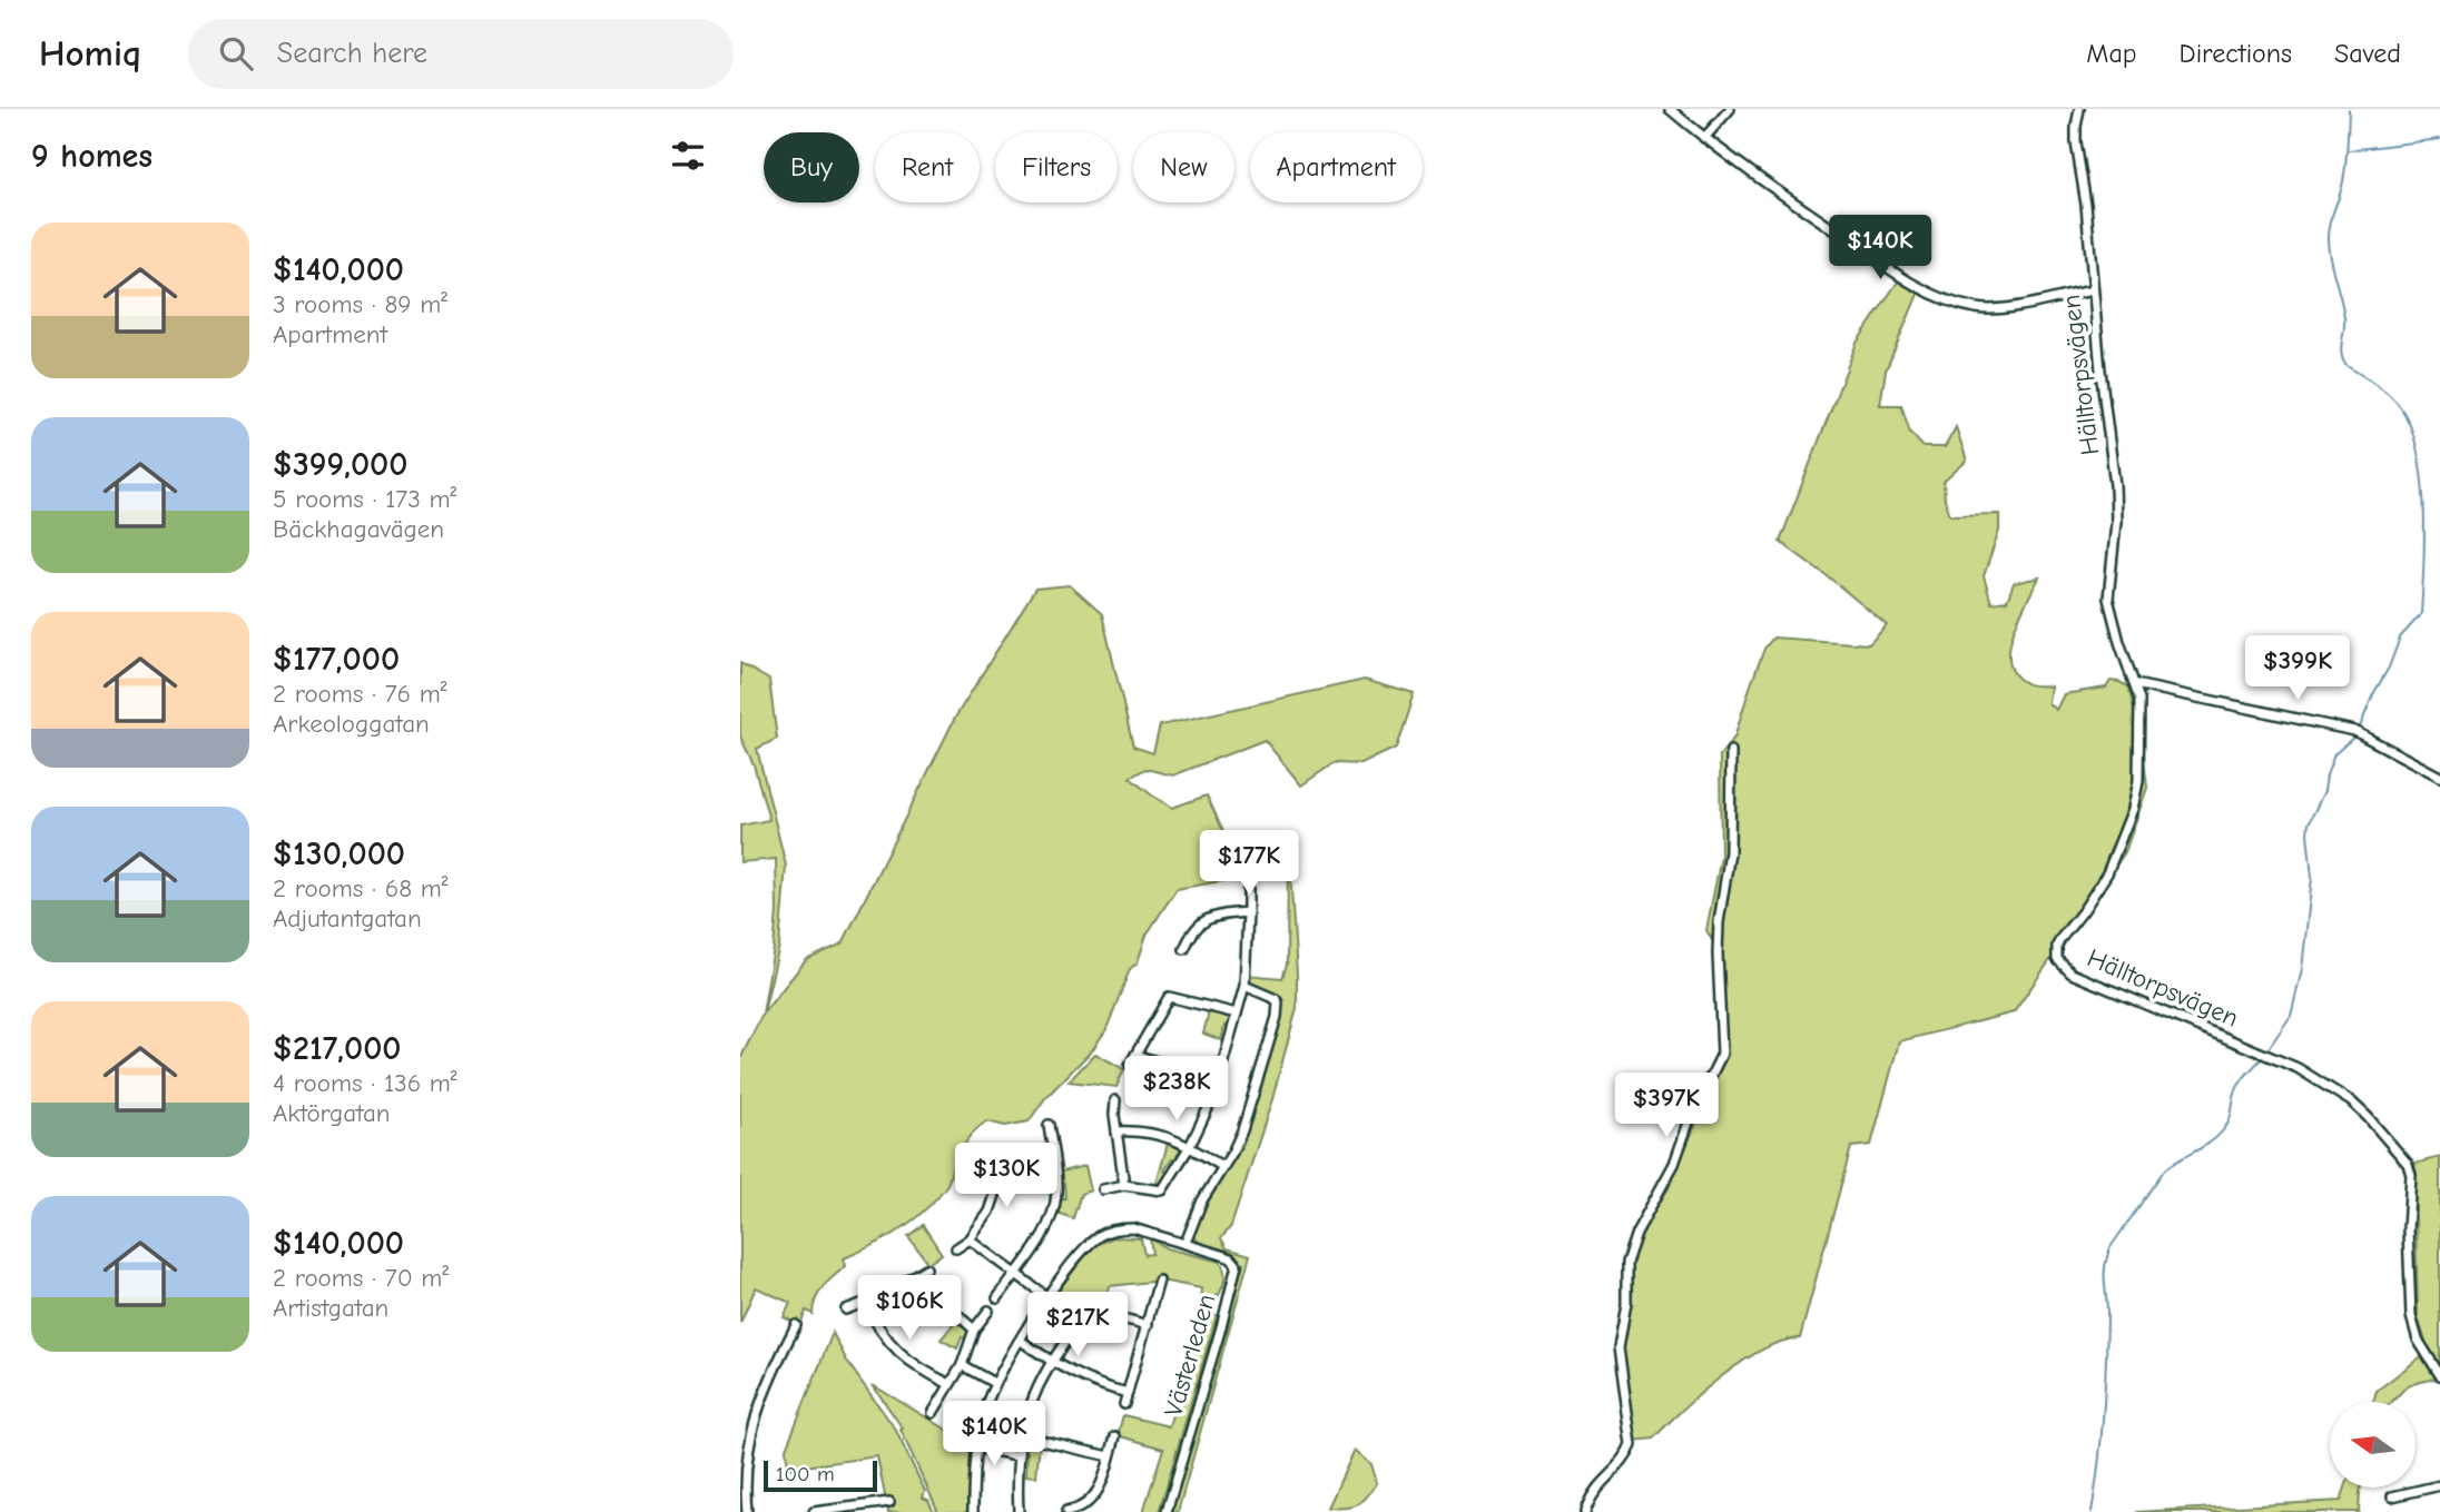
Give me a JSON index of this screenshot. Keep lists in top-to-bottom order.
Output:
{
  "streets": {
    "street": ["Hälltorpsvägen", "Västerleden"]
  },
  "scale_bar": "100 m",
  "north": "left",
  "page": {
    "header": "Homiq",
    "search": "Search here",
    "nav": ["Map", "Directions", "Saved"],
    "heading": "9 homes",
    "chip": [
      "Buy",
      "Rent",
      "Filters",
      "New",
      "Apartment"
    ],
    "list": [
      {
        "name": "$140,000",
        "note": "3 rooms · 89 m² · Apartment"
      },
      {
        "name": "$399,000",
        "note": "5 rooms · 173 m² · Bäckhagavägen"
      },
      {
        "name": "$177,000",
        "note": "2 rooms · 76 m² · Arkeologgatan"
      },
      {
        "name": "$130,000",
        "note": "2 rooms · 68 m² · Adjutantgatan"
      },
      {
        "name": "$217,000",
        "note": "4 rooms · 136 m² · Aktörgatan"
      },
      {
        "name": "$140,000",
        "note": "2 rooms · 70 m² · Artistgatan"
      }
    ],
    "price": [
      "$140K",
      "$399K",
      "$177K",
      "$238K",
      "$397K",
      "$130K",
      "$106K",
      "$217K",
      "$140K"
    ],
    "scale": "100 m"
  }
}
